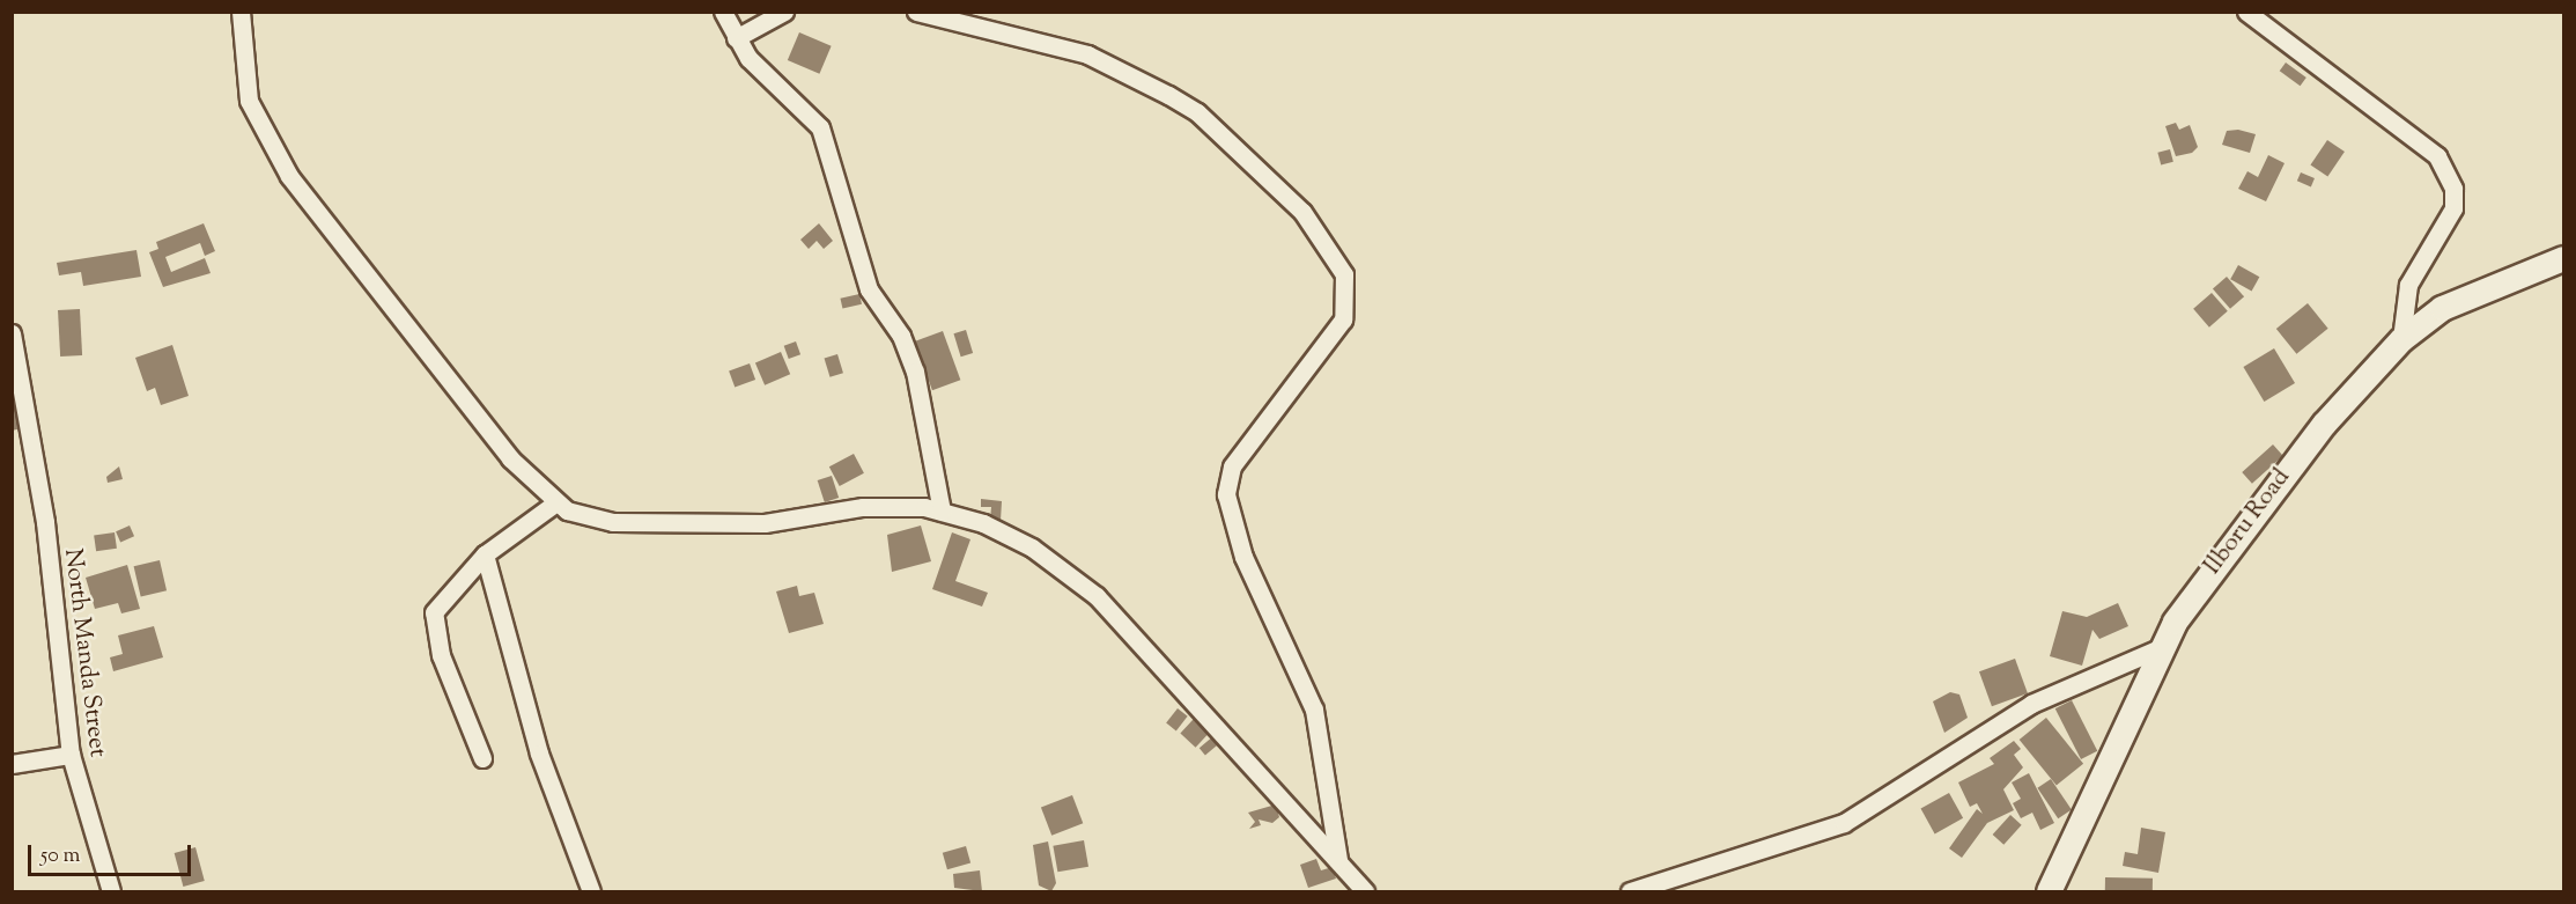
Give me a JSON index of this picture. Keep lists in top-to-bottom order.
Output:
{
  "streets": {
    "street": ["Ilboru Road", "North Manda Street"]
  },
  "scale_bar": "50 m"
}
